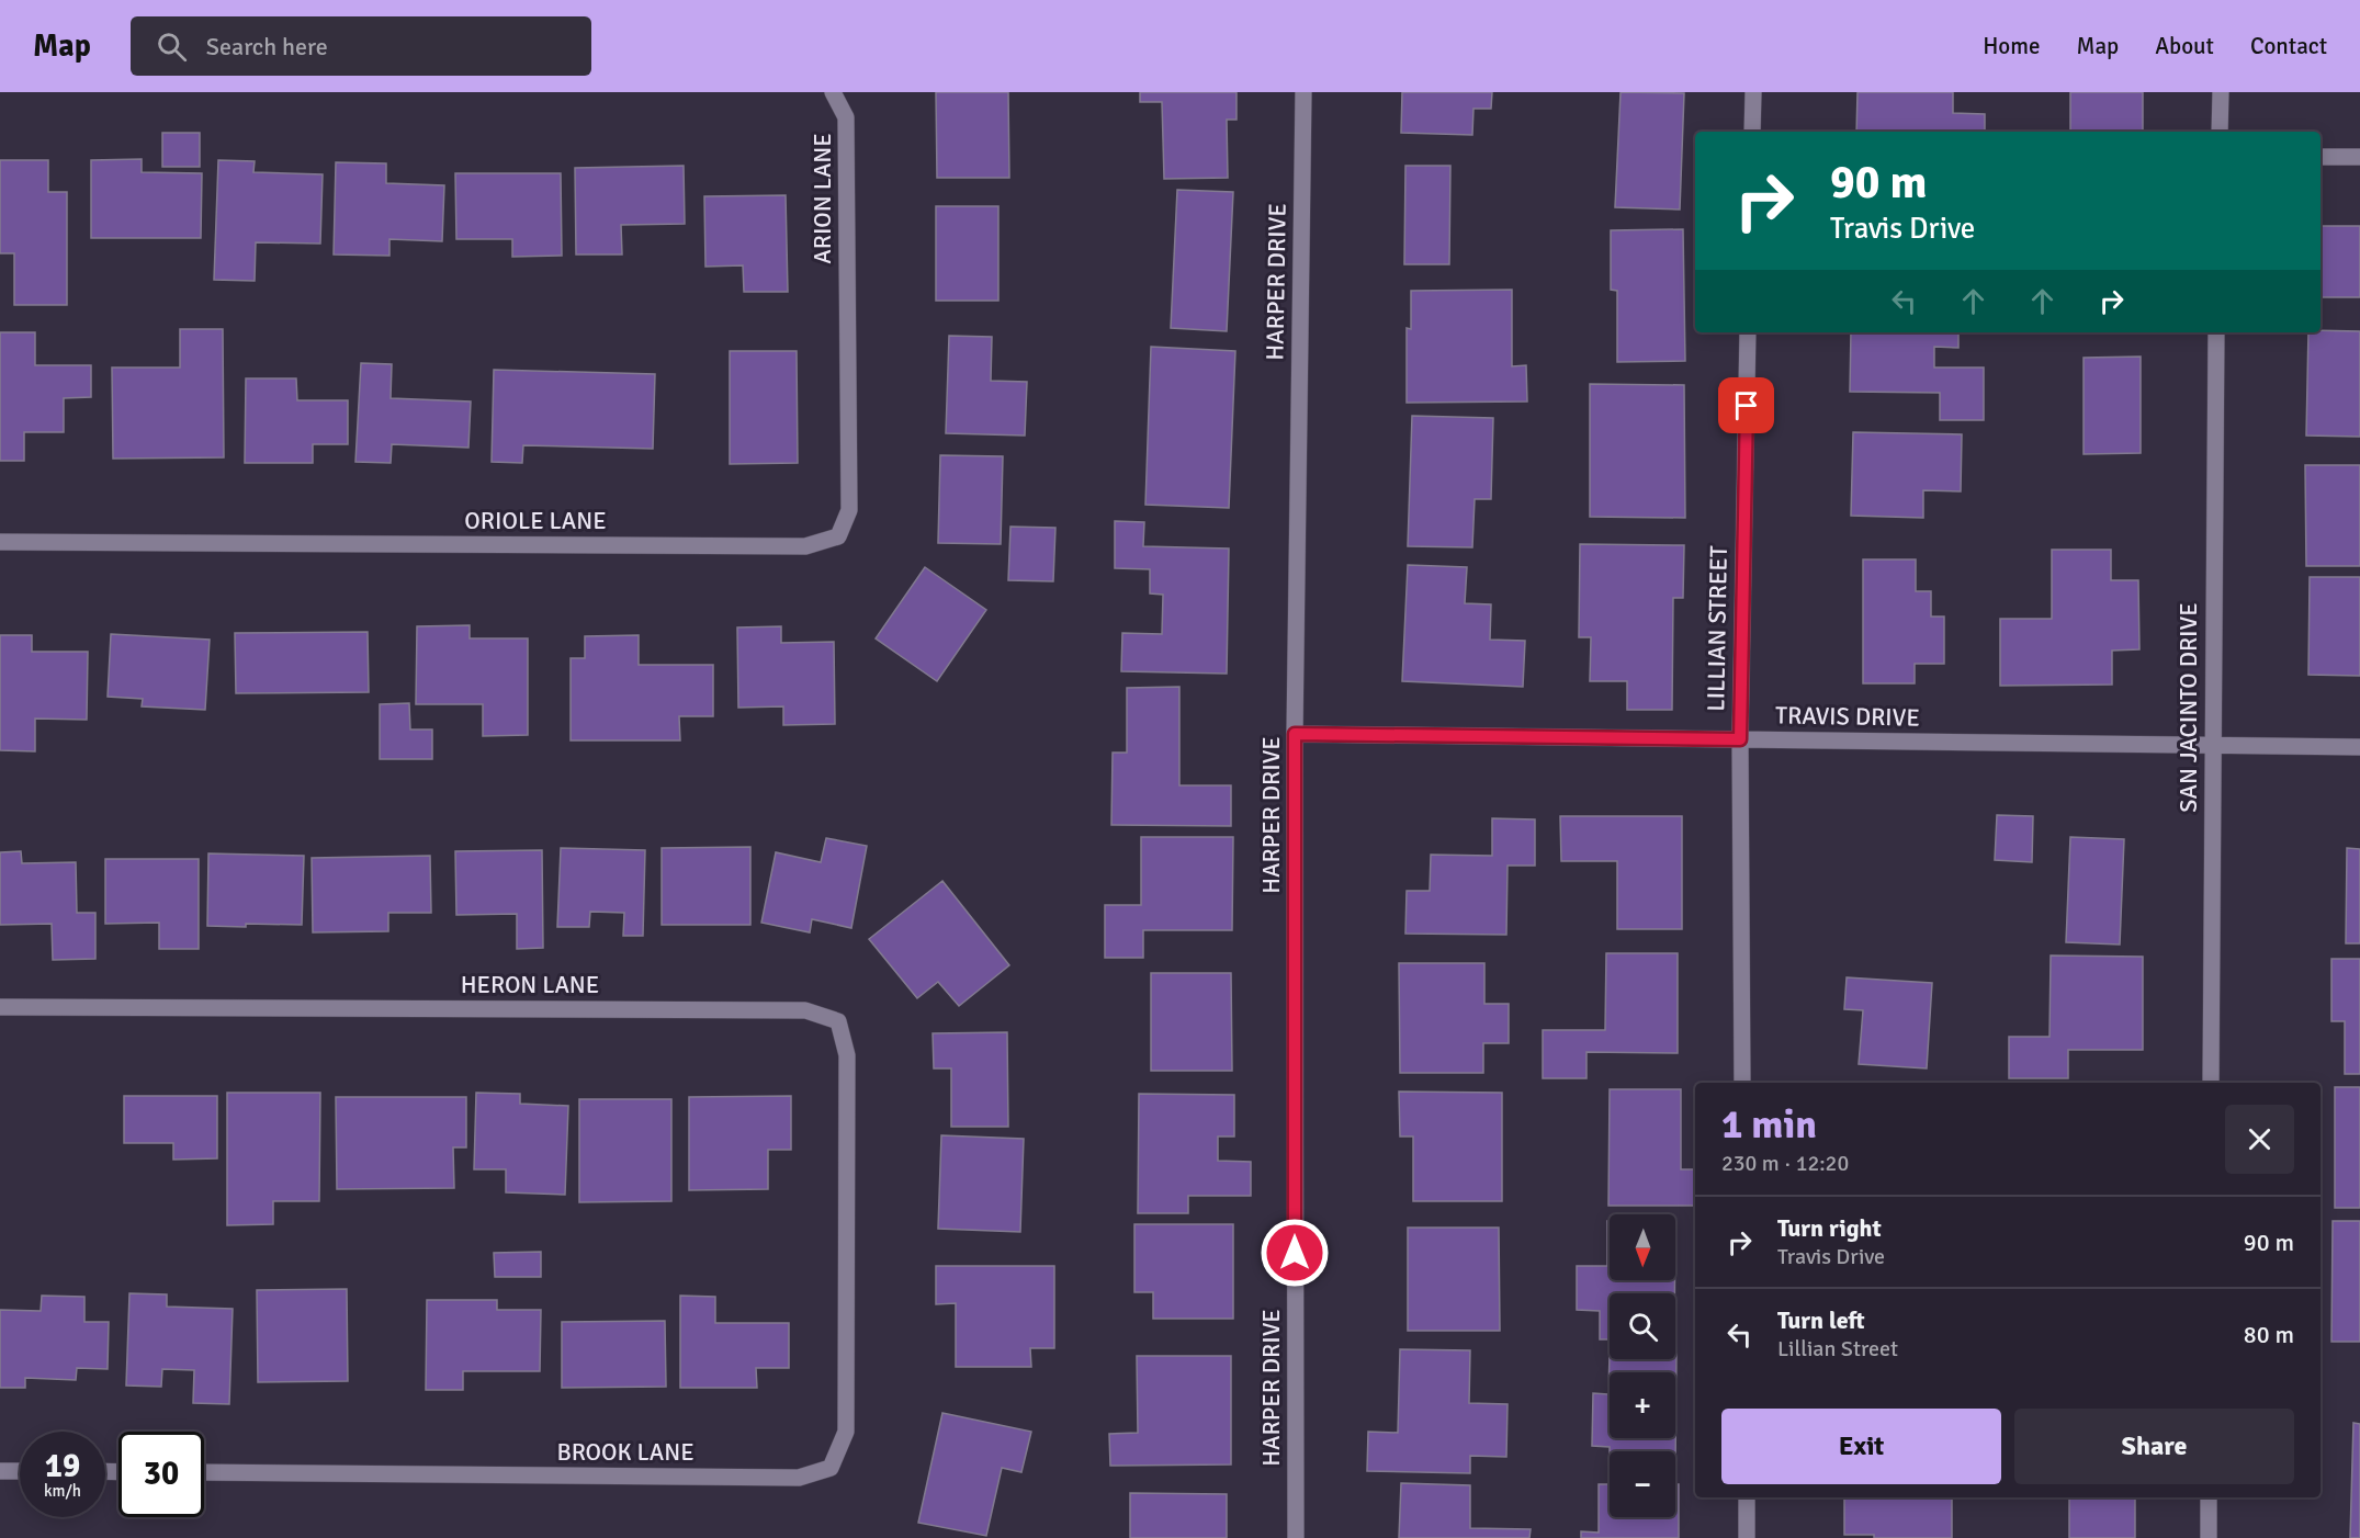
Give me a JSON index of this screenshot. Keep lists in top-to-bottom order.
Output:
{
  "streets": {
    "street": [
      "ARION LANE",
      "HARPER DRIVE",
      "ORIOLE LANE",
      "LILLIAN STREET",
      "SAN JACINTO DRIVE",
      "TRAVIS DRIVE",
      "HERON LANE",
      "BROOK LANE"
    ]
  },
  "crossings": [
    ["ARION LANE", "ORIOLE LANE"],
    ["HARPER DRIVE", "TRAVIS DRIVE"],
    ["LILLIAN STREET", "TRAVIS DRIVE"],
    ["SAN JACINTO DRIVE", "TRAVIS DRIVE"],
    ["HERON LANE", "BROOK LANE"]
  ],
  "north": "bottom",
  "page": {
    "header": "Map",
    "search": "Search here",
    "nav": [
      "Home",
      "Map",
      "About",
      "Contact"
    ],
    "turn": ["90 m", "Travis Drive"],
    "heading": ["1 min", "230 m · 12:20"],
    "list": [
      {
        "name": "Turn right",
        "note": "Travis Drive",
        "value": "90 m"
      },
      {
        "name": "Turn left",
        "note": "Lillian Street",
        "value": "80 m"
      }
    ],
    "map_buttons": ["+", "−"],
    "buttons": ["Exit", "Share"],
    "speed": "19 km/h",
    "limit": "30"
  }
}
